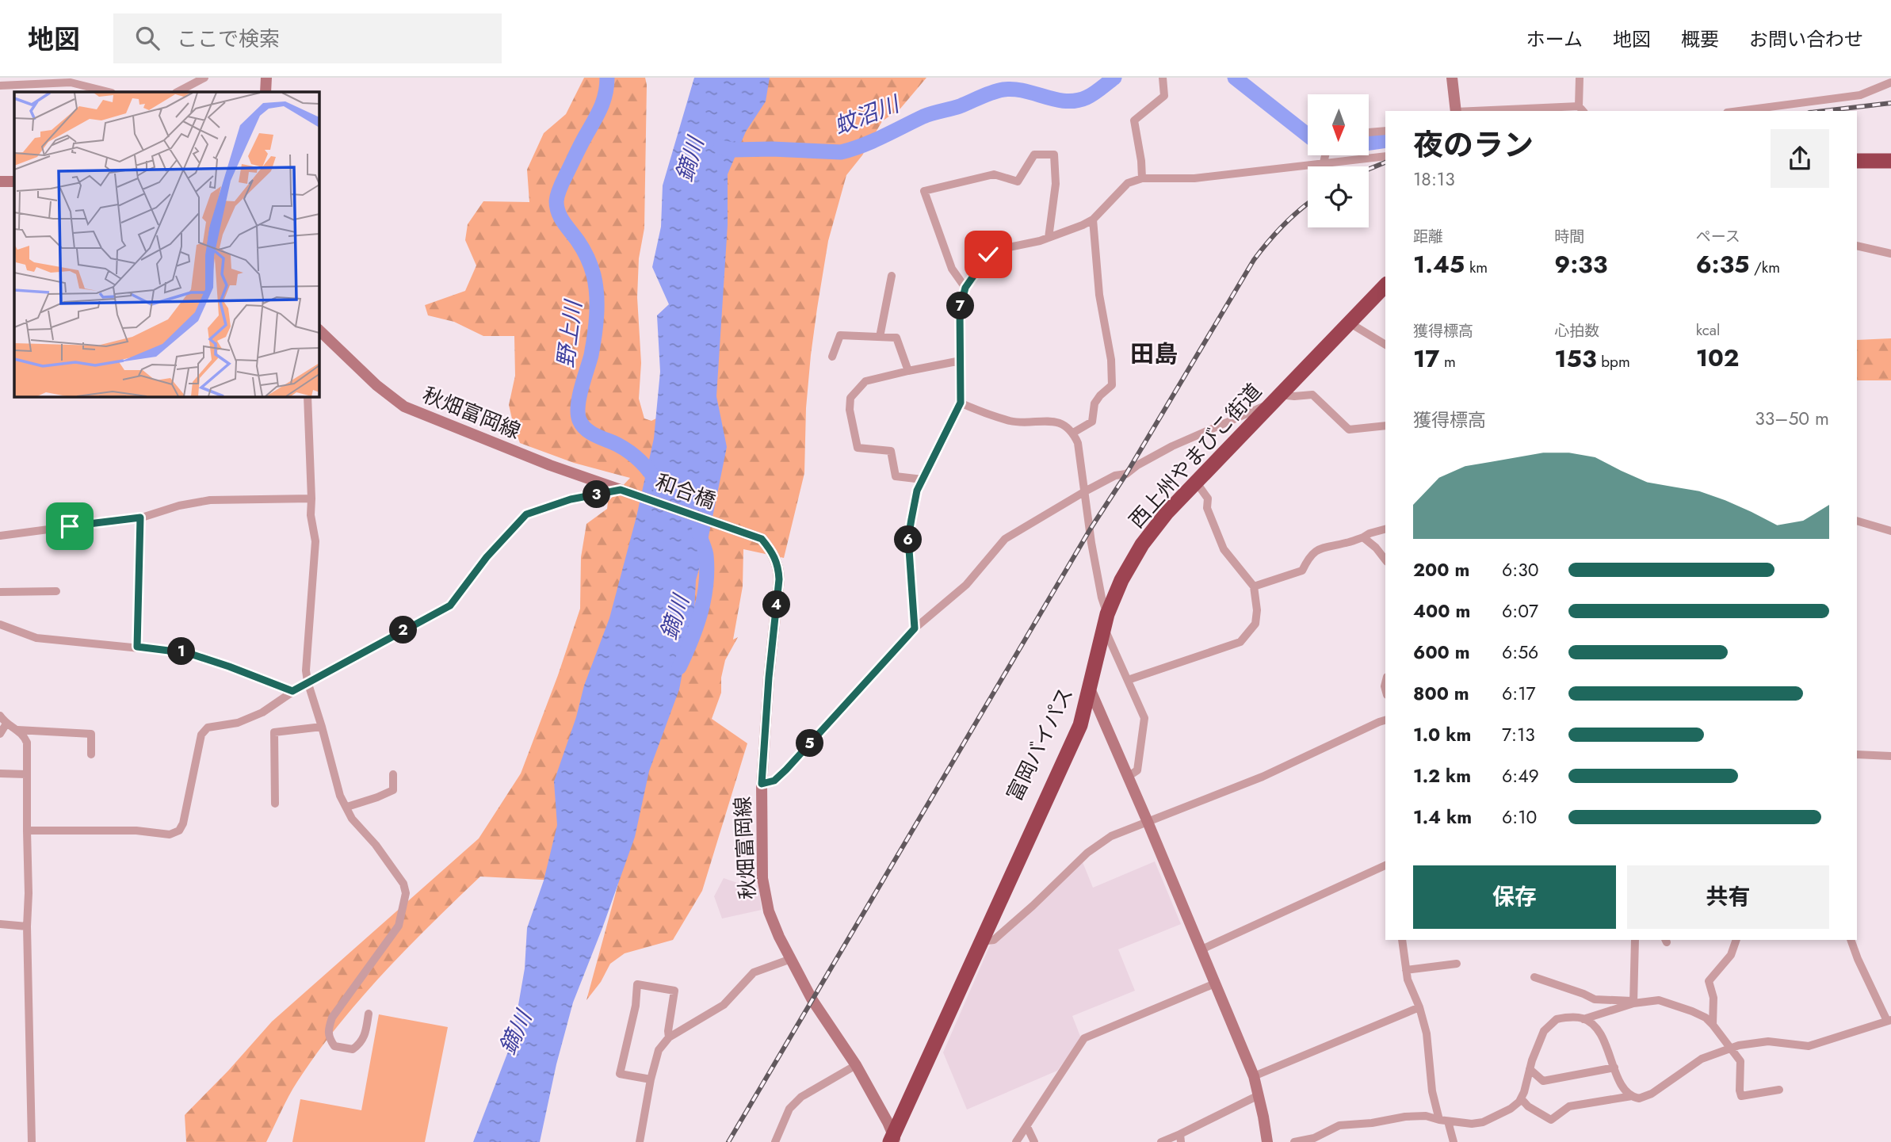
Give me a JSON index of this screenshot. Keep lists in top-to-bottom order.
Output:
{
  "streets": {
    "highway": ["西上州やまびこ街道", "富岡バイパス"],
    "main road": ["秋畑富岡線", "和合橋"]
  },
  "crossings": [
    ["秋畑富岡線", "和合橋"],
    ["秋畑富岡線", "富岡バイパス"],
    ["西上州やまびこ街道", "富岡バイパス"]
  ],
  "districts": ["田島"],
  "water": ["蚊沼川", "鏑川", "野上川"],
  "north": "bottom",
  "page": {
    "header": "地図",
    "search": "ここで検索",
    "nav": [
      "ホーム",
      "地図",
      "概要",
      "お問い合わせ"
    ],
    "heading": ["夜のラン", "18:13"],
    "stats": [
      ["距離", "1.45 km"],
      ["時間", "9:33"],
      ["ペース", "6:35 /km"],
      ["獲得標高", "17 m"],
      ["心拍数", "153 bpm"],
      ["kcal", "102"]
    ],
    "pins": [
      "7",
      "3",
      "6",
      "4",
      "2",
      "1",
      "5"
    ],
    "chart": ["獲得標高", "33–50 m"],
    "list": [
      {
        "name": "200 m",
        "note": "6:30"
      },
      {
        "name": "400 m",
        "note": "6:07"
      },
      {
        "name": "600 m",
        "note": "6:56"
      },
      {
        "name": "800 m",
        "note": "6:17"
      },
      {
        "name": "1.0 km",
        "note": "7:13"
      },
      {
        "name": "1.2 km",
        "note": "6:49"
      },
      {
        "name": "1.4 km",
        "note": "6:10"
      }
    ],
    "buttons": ["保存", "共有"]
  }
}
